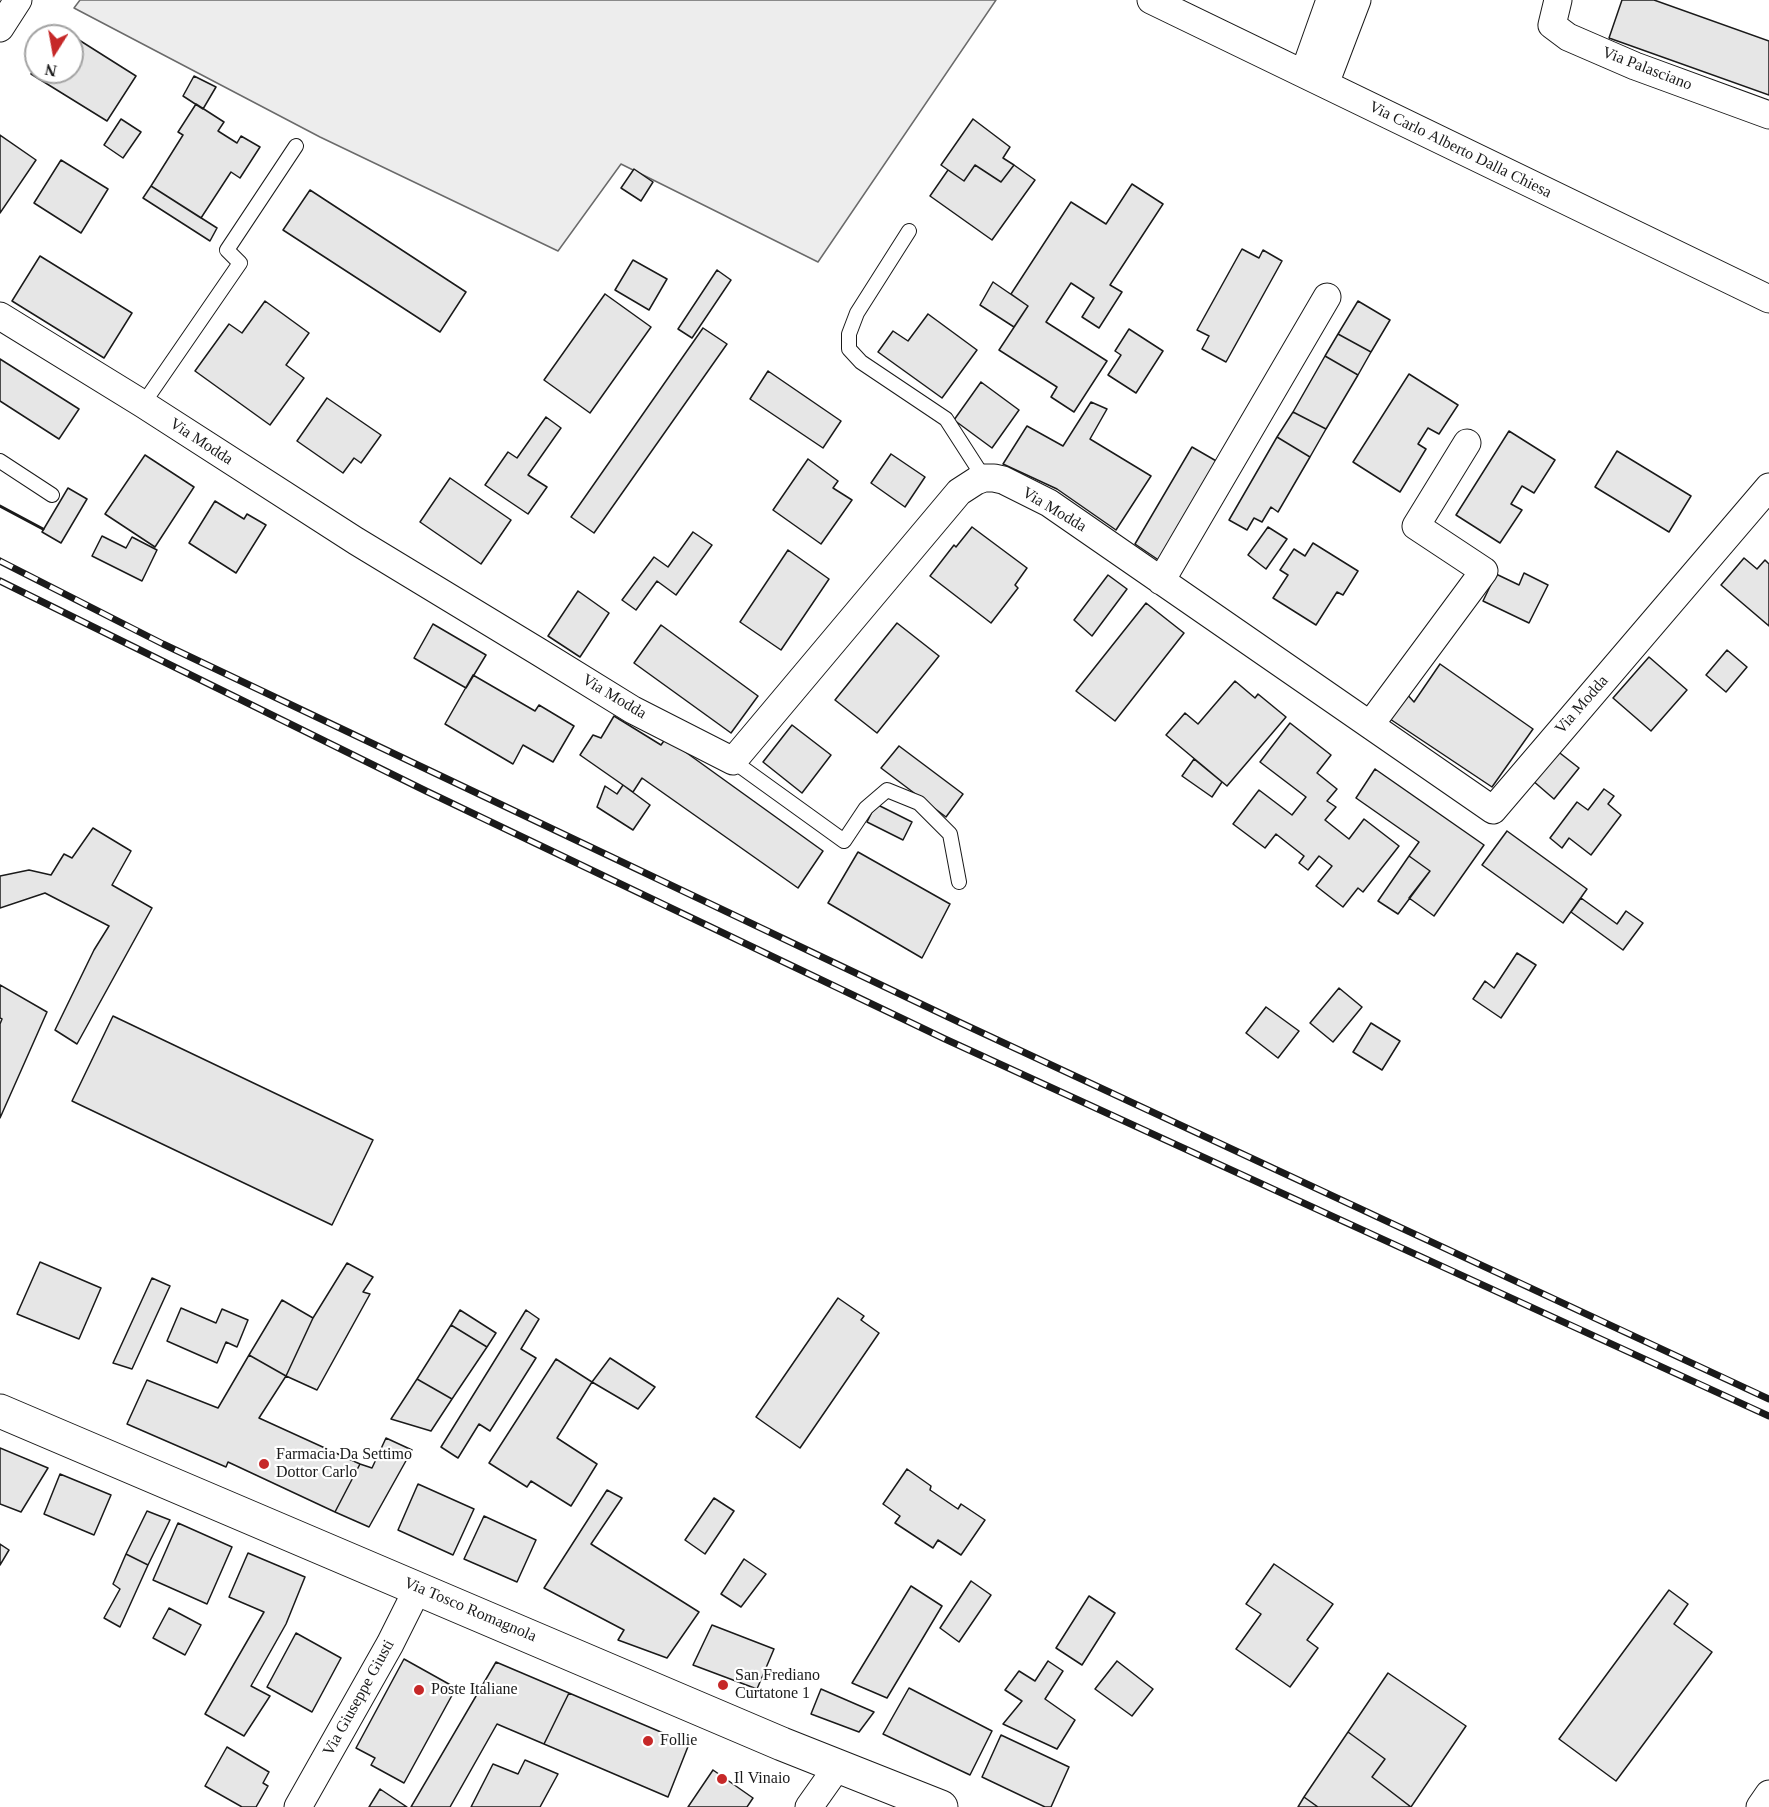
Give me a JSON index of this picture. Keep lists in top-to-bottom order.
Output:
{
  "streets": {
    "main road": ["Via Tosco Romagnola"],
    "street": [
      "Via Palasciano",
      "Via Carlo Alberto Dalla Chiesa",
      "Via Modda",
      "Via Giuseppe Giusti"
    ]
  },
  "crossings": [
    ["Via Tosco Romagnola", "Via Giuseppe Giusti"]
  ],
  "places": [
    "Farmacia Da Settimo Dottor Carlo",
    "San Frediano Curtatone 1",
    "Poste Italiane",
    "Follie",
    "Il Vinaio"
  ],
  "north": "bottom"
}
